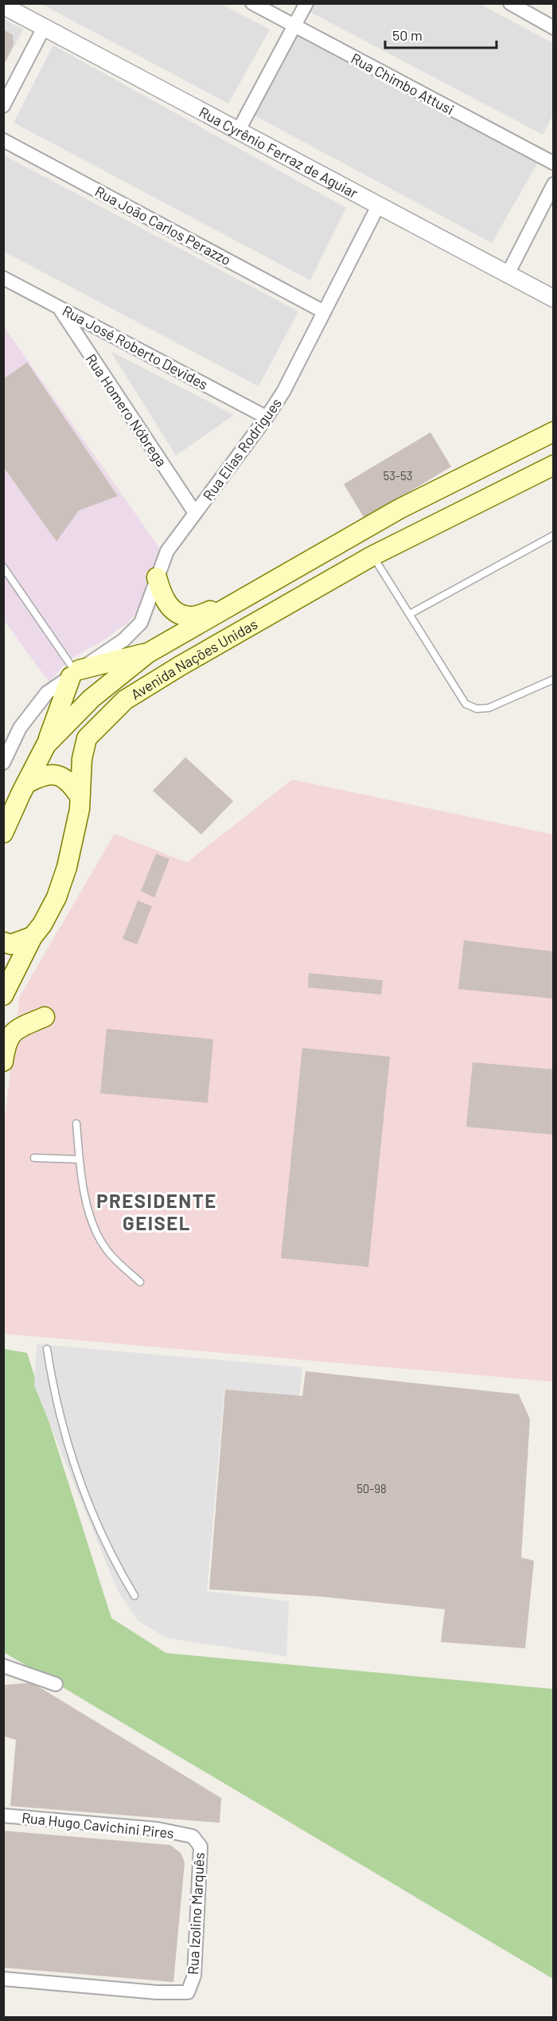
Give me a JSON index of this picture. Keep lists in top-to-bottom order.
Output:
{
  "streets": {
    "main road": ["Avenida Nações Unidas"],
    "street": [
      "Rua Chimbo Attusi",
      "Rua Cyrênio Ferraz de Aguiar",
      "Rua João Carlos Perazzo",
      "Rua José Roberto Devides",
      "Rua Homero Nóbrega",
      "Rua Elias Rodrigues",
      "Rua Hugo Cavichini Pires",
      "Rua Izolino Marquês"
    ]
  },
  "crossings": [
    ["Rua Cyrênio Ferraz de Aguiar", "Rua Elias Rodrigues"],
    ["Rua João Carlos Perazzo", "Rua Elias Rodrigues"],
    ["Rua José Roberto Devides", "Rua Homero Nóbrega"],
    ["Rua José Roberto Devides", "Rua Elias Rodrigues"],
    ["Rua Homero Nóbrega", "Rua Elias Rodrigues"],
    ["Rua Hugo Cavichini Pires", "Rua Izolino Marquês"]
  ],
  "districts": ["PRESIDENTE GEISEL"],
  "house_numbers": ["53-53", "50-98"],
  "scale_bar": "50 m"
}
